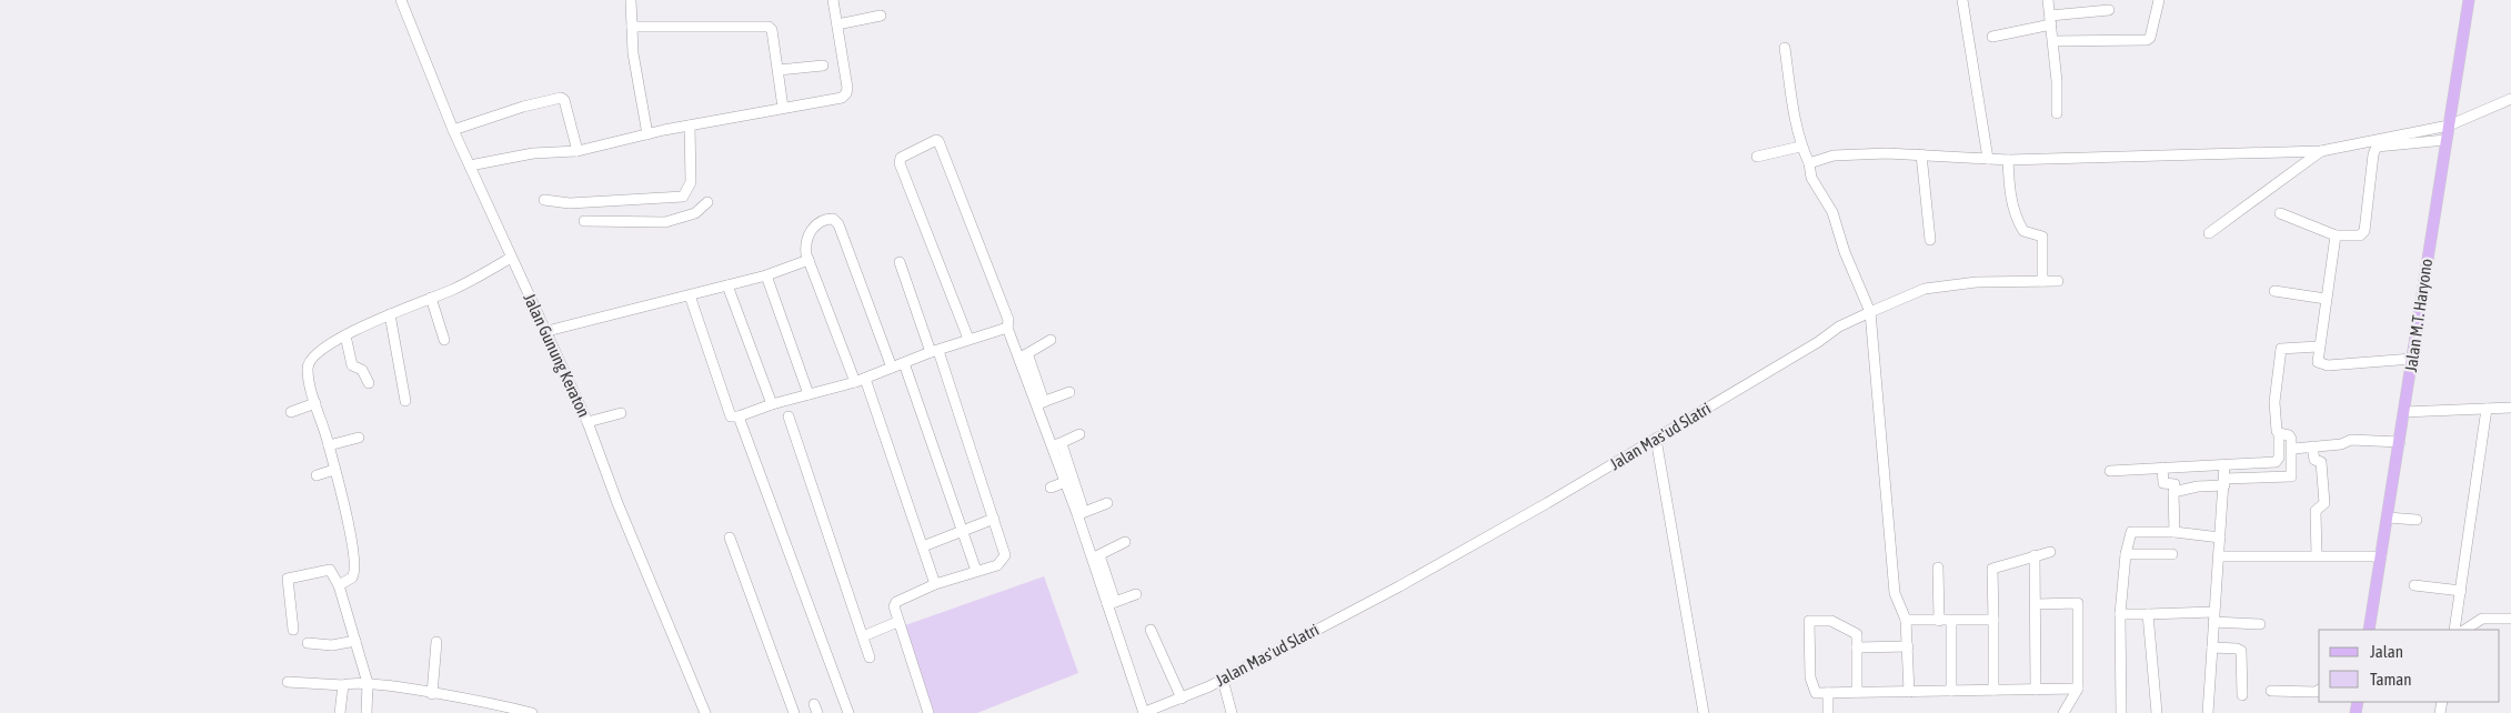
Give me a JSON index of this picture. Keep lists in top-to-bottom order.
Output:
{
  "streets": {
    "main road": ["Jalan M.T. Haryono"],
    "street": ["Jalan Gunung Keraton", "Jalan Mas'ud Slatri"]
  },
  "legend": ["Jalan", "Taman"]
}
